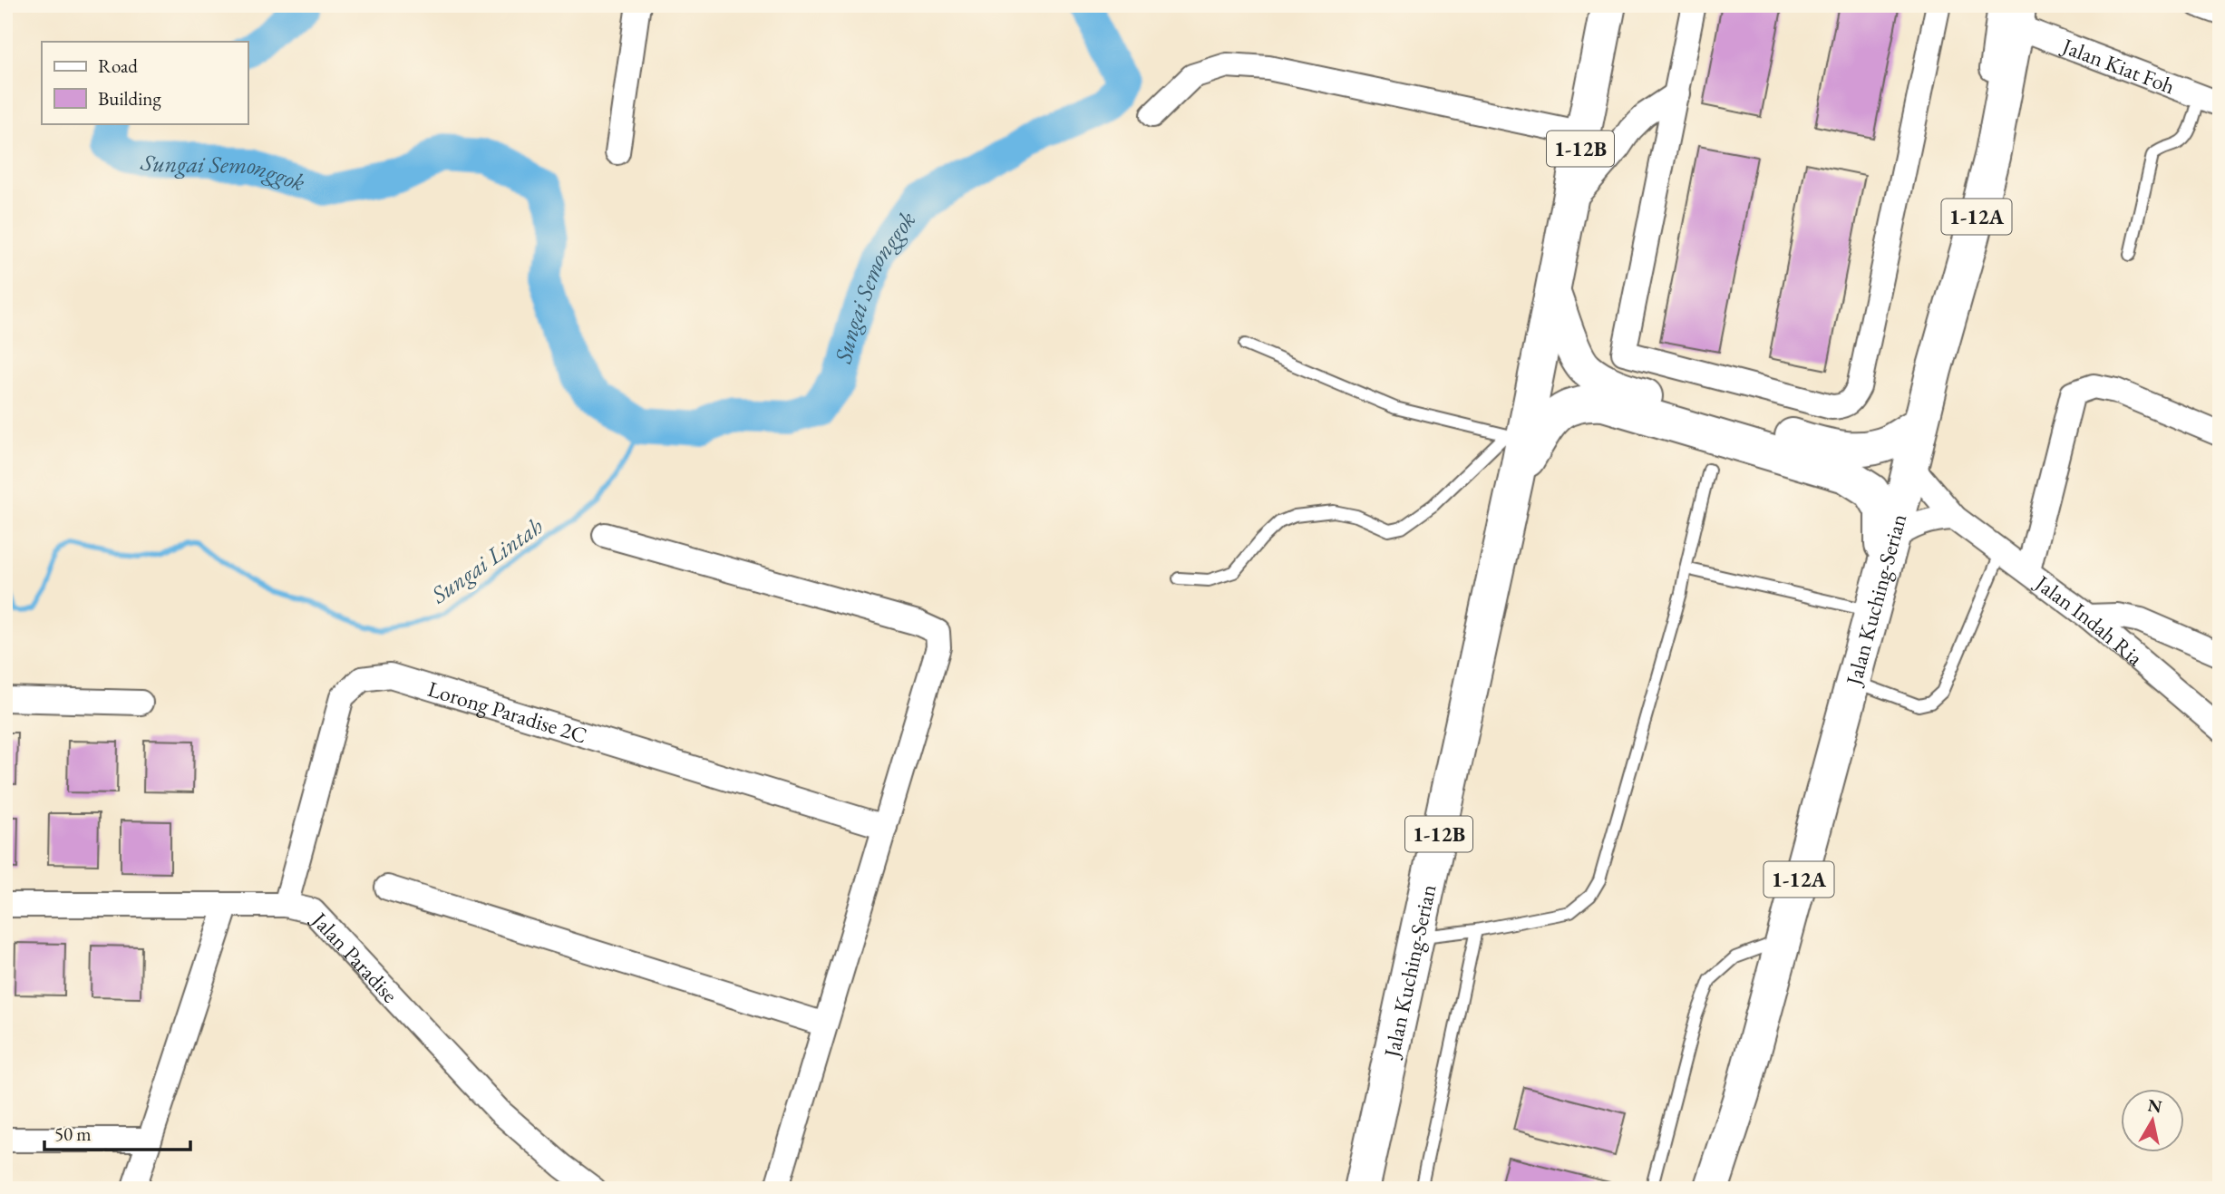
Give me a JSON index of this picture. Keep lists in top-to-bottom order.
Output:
{
  "streets": {
    "highway": ["1-12B", "1-12A", "Jalan Kuching-Serian"],
    "street": [
      "Jalan Kiat Foh",
      "Jalan Indah Ria",
      "Lorong Paradise 2C",
      "Jalan Paradise"
    ]
  },
  "crossings": [
    ["Jalan Kiat Foh", "Jalan Kuching-Serian"],
    ["Jalan Kuching-Serian", "Jalan Indah Ria"],
    ["Lorong Paradise 2C", "Jalan Paradise"]
  ],
  "water": ["Sungai Semonggok", "Sungai Lintah"],
  "legend": ["Road", "Building"],
  "scale_bar": "50 m",
  "north": "top"
}
